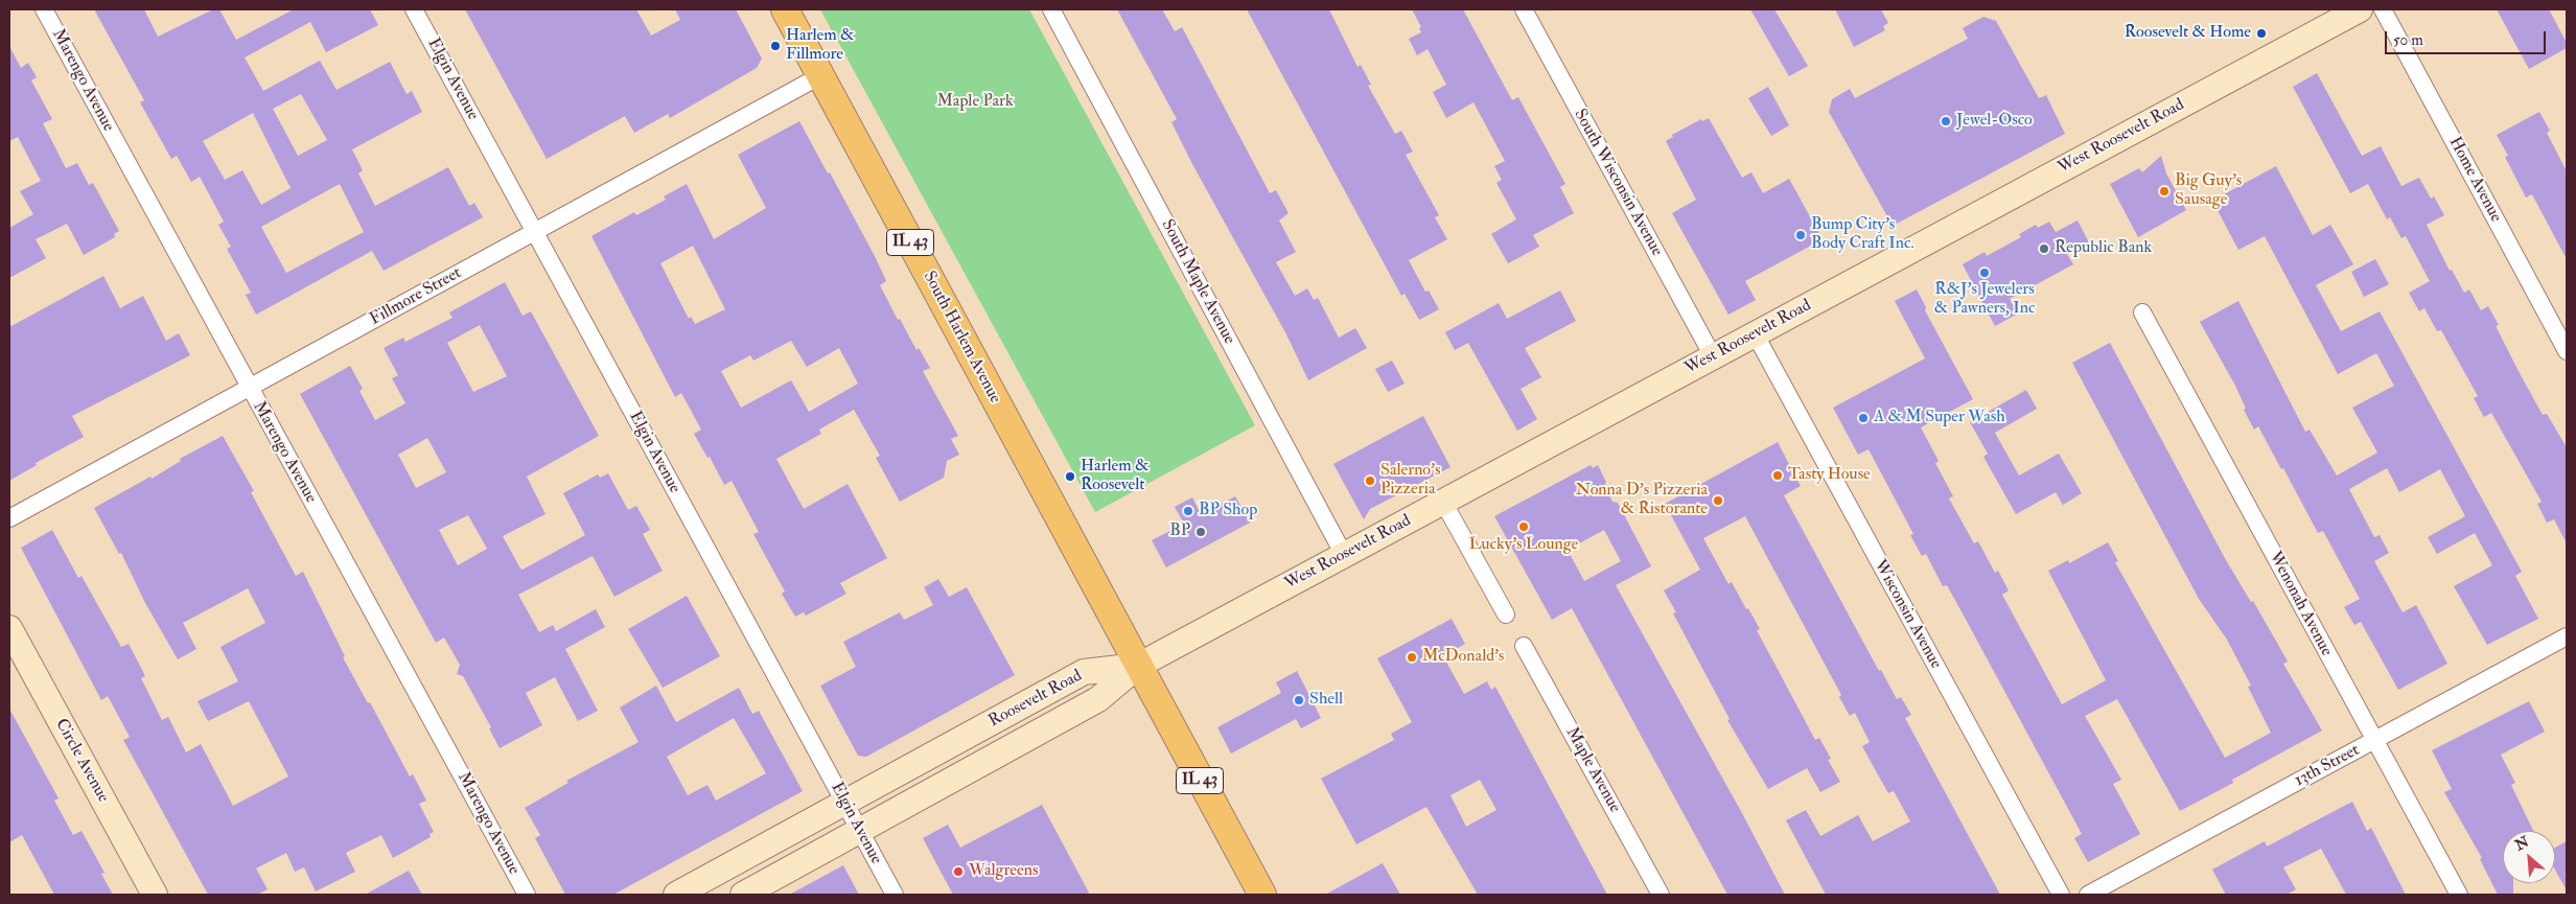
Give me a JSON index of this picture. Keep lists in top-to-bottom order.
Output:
{
  "streets": {
    "main road": [
      "West Roosevelt Road",
      "IL 43",
      "South Harlem Avenue",
      "Roosevelt Road",
      "Circle Avenue"
    ],
    "street": [
      "Elgin Avenue",
      "Marengo Avenue",
      "Home Avenue",
      "South Wisconsin Avenue",
      "South Maple Avenue",
      "Fillmore Street",
      "Wenonah Avenue",
      "Wisconsin Avenue",
      "13th Street",
      "Maple Avenue"
    ]
  },
  "crossings": [
    ["Elgin Avenue", "Fillmore Street"],
    ["Elgin Avenue", "Roosevelt Road"],
    ["Marengo Avenue", "Fillmore Street"],
    ["West Roosevelt Road", "South Wisconsin Avenue"],
    ["West Roosevelt Road", "IL 43"],
    ["West Roosevelt Road", "South Maple Avenue"],
    ["West Roosevelt Road", "South Harlem Avenue"],
    ["West Roosevelt Road", "Wisconsin Avenue"],
    ["West Roosevelt Road", "Roosevelt Road"],
    ["IL 43", "South Harlem Avenue"],
    ["IL 43", "Roosevelt Road"],
    ["Fillmore Street", "South Harlem Avenue"],
    ["South Harlem Avenue", "Roosevelt Road"],
    ["Wenonah Avenue", "13th Street"]
  ],
  "parks": ["Maple Park"],
  "places": [
    "Roosevelt & Home",
    "Harlem & Fillmore",
    "Jewel-Osco",
    "Big Guy's Sausage",
    "Bump City's Body Craft Inc.",
    "Republic Bank",
    "R&J's Jewelers & Pawners, Inc",
    "A & M Super Wash",
    "Tasty House",
    "Harlem & Roosevelt",
    "Salerno's Pizzeria",
    "Nonna D's Pizzeria & Ristorante",
    "BP Shop",
    "Lucky's Lounge",
    "BP",
    "McDonald's",
    "Shell",
    "Walgreens"
  ],
  "scale_bar": "50 m",
  "north": "top left"
}
